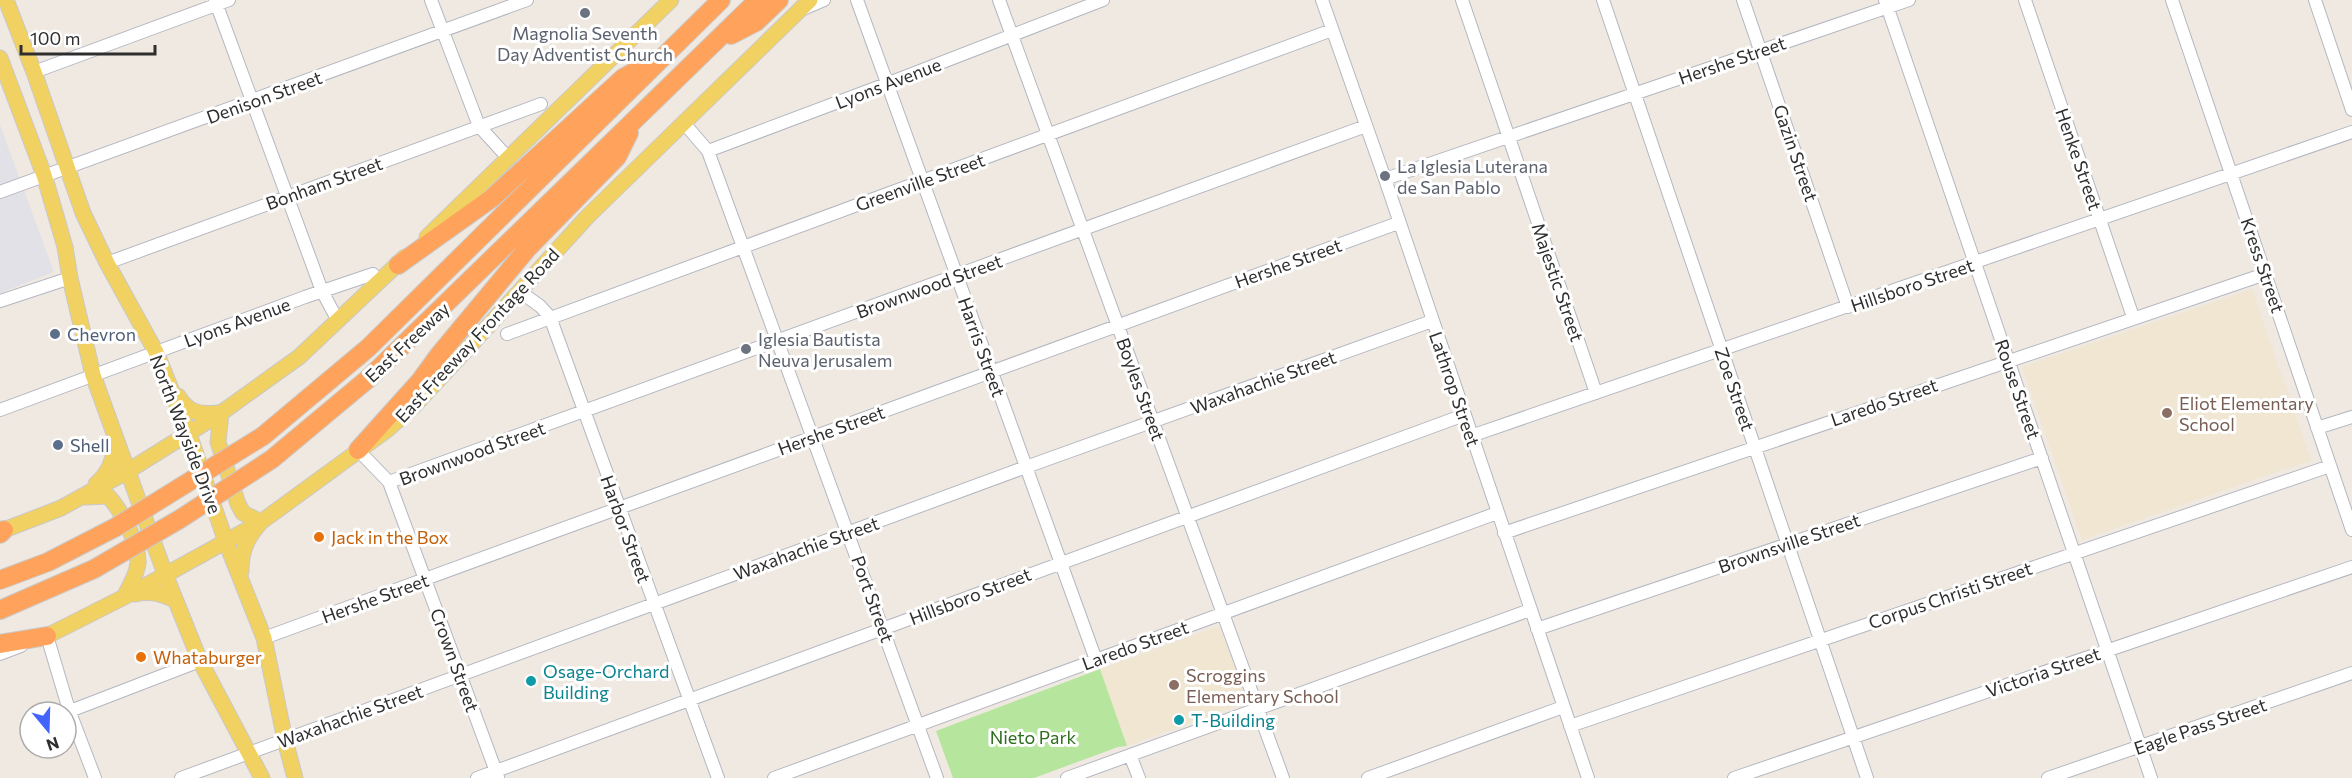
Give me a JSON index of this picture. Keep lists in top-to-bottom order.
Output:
{
  "streets": {
    "highway": ["East Freeway"],
    "main road": ["East Freeway Frontage Road", "North Wayside Drive"],
    "street": [
      "Hershe Street",
      "Lyons Avenue",
      "Denison Street",
      "Gazin Street",
      "Henke Street",
      "Greenville Street",
      "Bonham Street",
      "Kress Street",
      "Majestic Street",
      "Hillsboro Street",
      "Brownwood Street",
      "Harris Street",
      "Waxahachie Street",
      "Boyles Street",
      "Lathrop Street",
      "Zoe Street",
      "Rouse Street",
      "Laredo Street",
      "Harbor Street",
      "Brownsville Street",
      "Corpus Christi Street",
      "Port Street",
      "Crown Street",
      "Victoria Street",
      "Eagle Pass Street"
    ]
  },
  "crossings": [
    ["Hershe Street", "Gazin Street"],
    ["Hershe Street", "Majestic Street"],
    ["Hershe Street", "Harris Street"],
    ["Hershe Street", "Boyles Street"],
    ["Hershe Street", "Lathrop Street"],
    ["Hershe Street", "Zoe Street"],
    ["Hershe Street", "Rouse Street"],
    ["Hershe Street", "North Wayside Drive"],
    ["Hershe Street", "Harbor Street"],
    ["Hershe Street", "Port Street"],
    ["Hershe Street", "Crown Street"],
    ["Lyons Avenue", "Harris Street"],
    ["Lyons Avenue", "Boyles Street"],
    ["Lyons Avenue", "North Wayside Drive"],
    ["Lyons Avenue", "Port Street"],
    ["Denison Street", "North Wayside Drive"],
    ["Gazin Street", "Hillsboro Street"],
    ["Henke Street", "Hillsboro Street"],
    ["Henke Street", "Laredo Street"],
    ["Greenville Street", "Harris Street"],
    ["Greenville Street", "Boyles Street"],
    ["Greenville Street", "Lathrop Street"],
    ["Greenville Street", "Harbor Street"],
    ["Greenville Street", "Port Street"],
    ["Bonham Street", "North Wayside Drive"],
    ["Kress Street", "Hillsboro Street"],
    ["Kress Street", "Laredo Street"],
    ["Kress Street", "Corpus Christi Street"],
    ["Majestic Street", "Hillsboro Street"],
    ["Hillsboro Street", "Harris Street"],
    ["Hillsboro Street", "Boyles Street"],
    ["Hillsboro Street", "Lathrop Street"],
    ["Hillsboro Street", "Zoe Street"],
    ["Hillsboro Street", "Rouse Street"],
    ["Hillsboro Street", "Harbor Street"],
    ["Hillsboro Street", "Port Street"],
    ["Hillsboro Street", "Crown Street"],
    ["Brownwood Street", "Harris Street"],
    ["Brownwood Street", "Boyles Street"],
    ["Brownwood Street", "Lathrop Street"],
    ["Brownwood Street", "Harbor Street"],
    ["Brownwood Street", "Port Street"],
    ["Brownwood Street", "Crown Street"],
    ["East Freeway Frontage Road", "North Wayside Drive"],
    ["East Freeway Frontage Road", "Harbor Street"],
    ["East Freeway Frontage Road", "Crown Street"],
    ["Harris Street", "Waxahachie Street"],
    ["Harris Street", "Laredo Street"],
    ["Waxahachie Street", "Boyles Street"],
    ["Waxahachie Street", "Lathrop Street"],
    ["Waxahachie Street", "North Wayside Drive"],
    ["Waxahachie Street", "Harbor Street"],
    ["Waxahachie Street", "Port Street"],
    ["Waxahachie Street", "Crown Street"],
    ["Boyles Street", "Laredo Street"],
    ["Lathrop Street", "Laredo Street"],
    ["Lathrop Street", "Brownsville Street"],
    ["Lathrop Street", "Corpus Christi Street"],
    ["Zoe Street", "Laredo Street"],
    ["Zoe Street", "Brownsville Street"],
    ["Zoe Street", "Corpus Christi Street"],
    ["Zoe Street", "Victoria Street"],
    ["Rouse Street", "Laredo Street"],
    ["Rouse Street", "Brownsville Street"],
    ["Rouse Street", "Corpus Christi Street"],
    ["Rouse Street", "Victoria Street"],
    ["Rouse Street", "Eagle Pass Street"],
    ["Laredo Street", "Port Street"]
  ],
  "parks": ["Nieto Park"],
  "places": [
    "Magnolia Seventh Day Adventist Church",
    "La Iglesia Luterana de San Pablo",
    "Chevron",
    "Iglesia Bautista Neuva Jerusalem",
    "Eliot Elementary School",
    "Shell",
    "Jack in the Box",
    "Whataburger",
    "Osage-Orchard Building",
    "Scroggins Elementary School",
    "T-Building"
  ],
  "scale_bar": "100 m",
  "north": "bottom"
}
